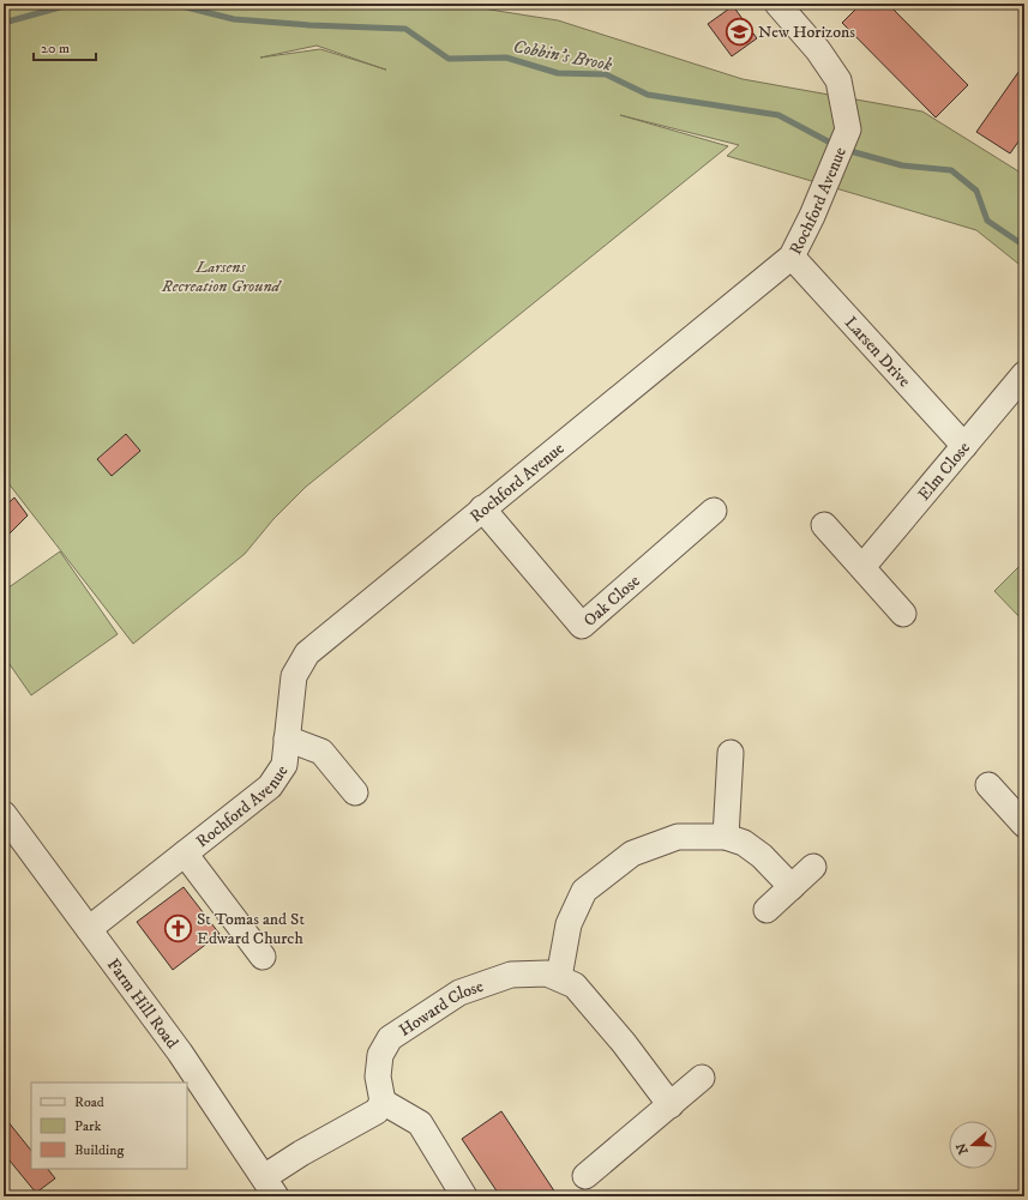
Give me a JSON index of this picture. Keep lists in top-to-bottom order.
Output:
{
  "streets": {
    "street": [
      "Rochford Avenue",
      "Larsen Drive",
      "Elm Close",
      "Oak Close",
      "Farm Hill Road",
      "Howard Close"
    ]
  },
  "crossings": [
    ["Rochford Avenue", "Larsen Drive"],
    ["Rochford Avenue", "Oak Close"],
    ["Rochford Avenue", "Farm Hill Road"],
    ["Larsen Drive", "Elm Close"]
  ],
  "water": ["Cobbin's Brook"],
  "parks": ["Larsens Recreation Ground"],
  "places": {
    "school or university": ["New Horizons"],
    "church": ["St Tomas and St Edward Church"]
  },
  "legend": ["Road", "Park", "Building"],
  "scale_bar": "20 m",
  "north": "left"
}
